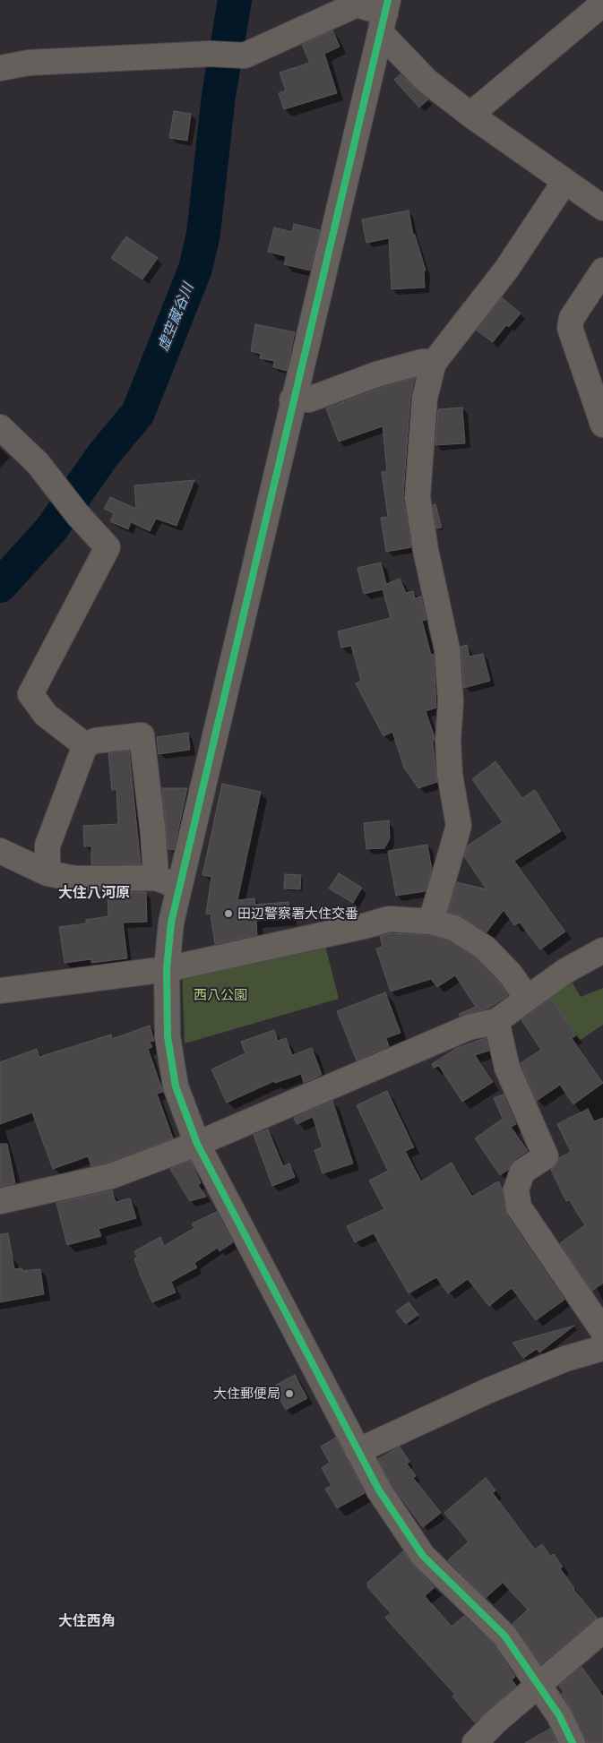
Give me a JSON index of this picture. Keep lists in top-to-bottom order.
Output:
{
  "districts": ["大住八河原", "大住西角"],
  "water": ["虚空蔵谷川"],
  "parks": ["西八公園"],
  "places": ["田辺警察署大住交番", "大住郵便局"]
}
